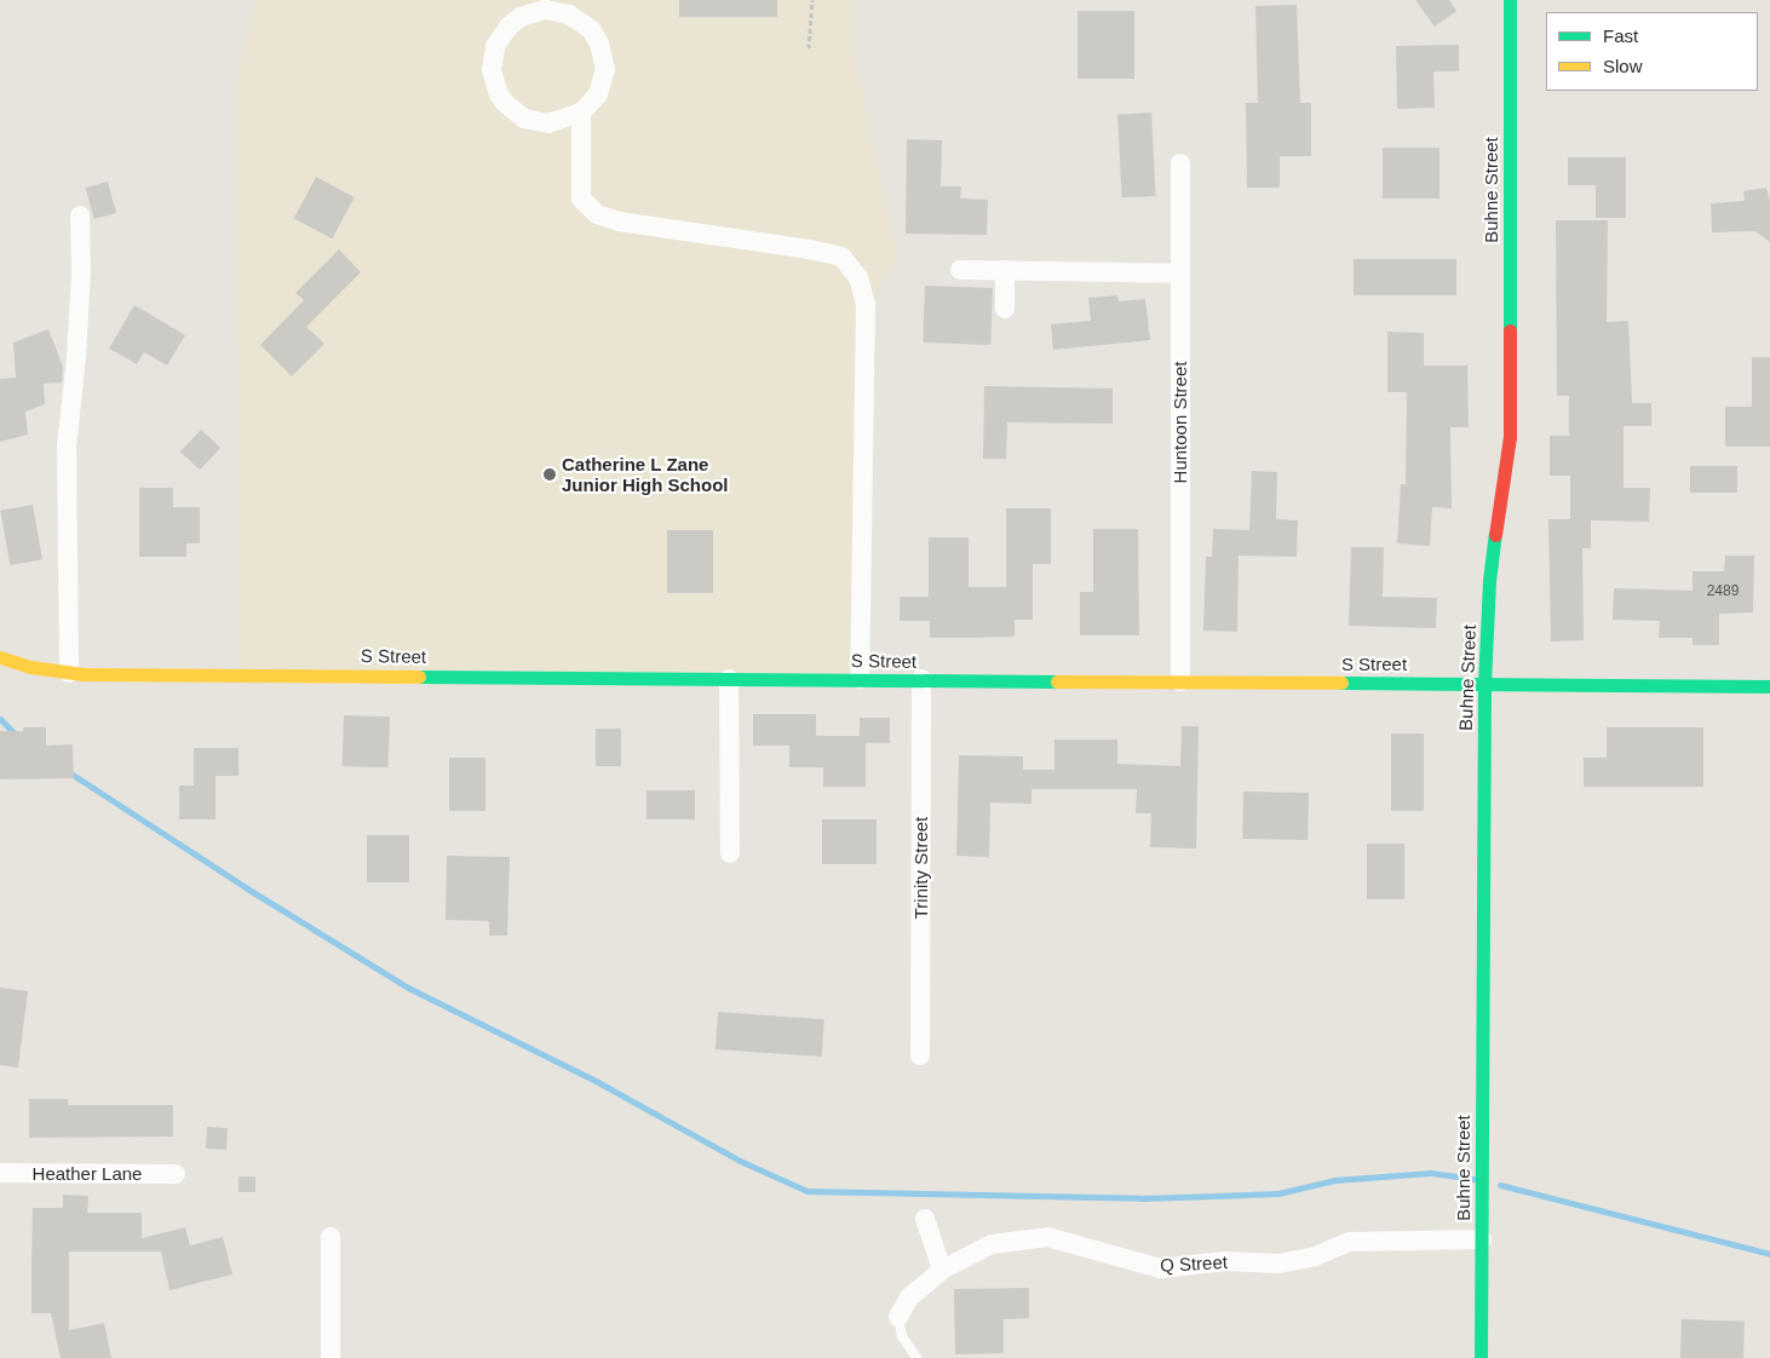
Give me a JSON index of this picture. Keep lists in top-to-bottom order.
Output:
{
  "streets": {
    "main road": ["Buhne Street", "S Street"],
    "street": [
      "Huntoon Street",
      "Trinity Street",
      "Heather Lane",
      "Q Street"
    ]
  },
  "crossings": [
    ["Buhne Street", "S Street"],
    ["Buhne Street", "Q Street"],
    ["Huntoon Street", "S Street"],
    ["S Street", "Trinity Street"]
  ],
  "places": ["Catherine L Zane Junior High School"],
  "house_numbers": ["2489"],
  "legend": ["Fast", "Slow"]
}
